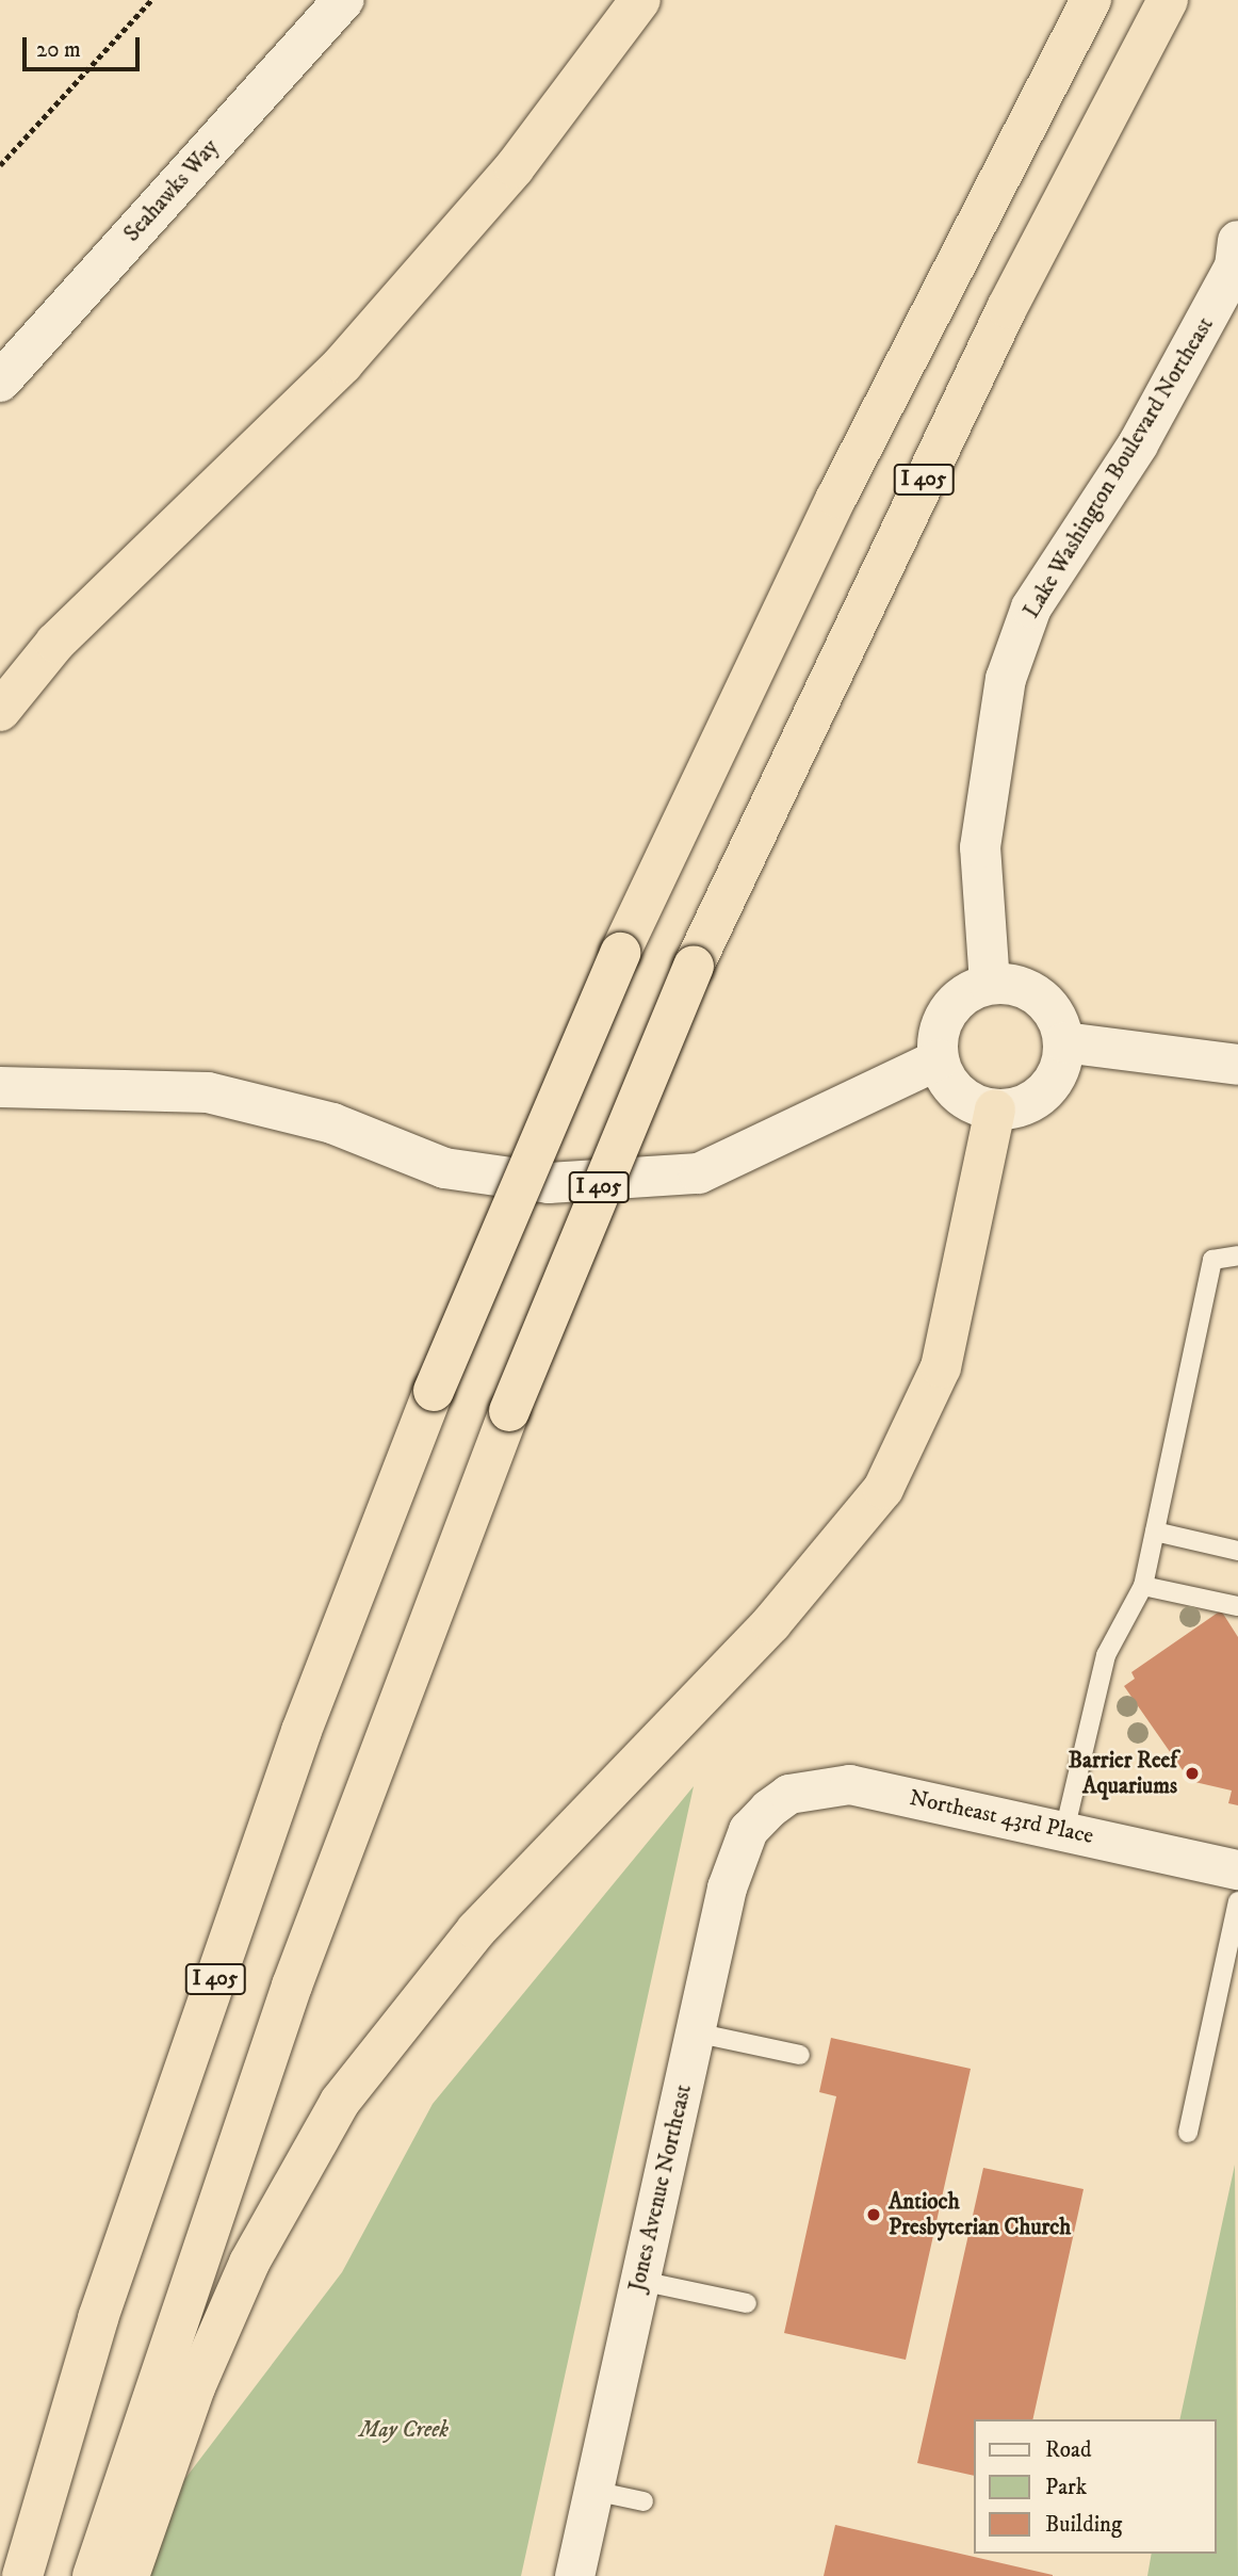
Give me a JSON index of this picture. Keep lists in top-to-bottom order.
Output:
{
  "streets": {
    "highway": ["I 405"],
    "street": [
      "Seahawks Way",
      "Lake Washington Boulevard Northeast",
      "Northeast 43rd Place",
      "Jones Avenue Northeast"
    ]
  },
  "crossings": [
    ["Northeast 43rd Place", "Jones Avenue Northeast"]
  ],
  "parks": ["May Creek"],
  "places": ["Barrier Reef Aquariums", "Antioch Presbyterian Church"],
  "legend": ["Road", "Park", "Building"],
  "scale_bar": "20 m"
}
